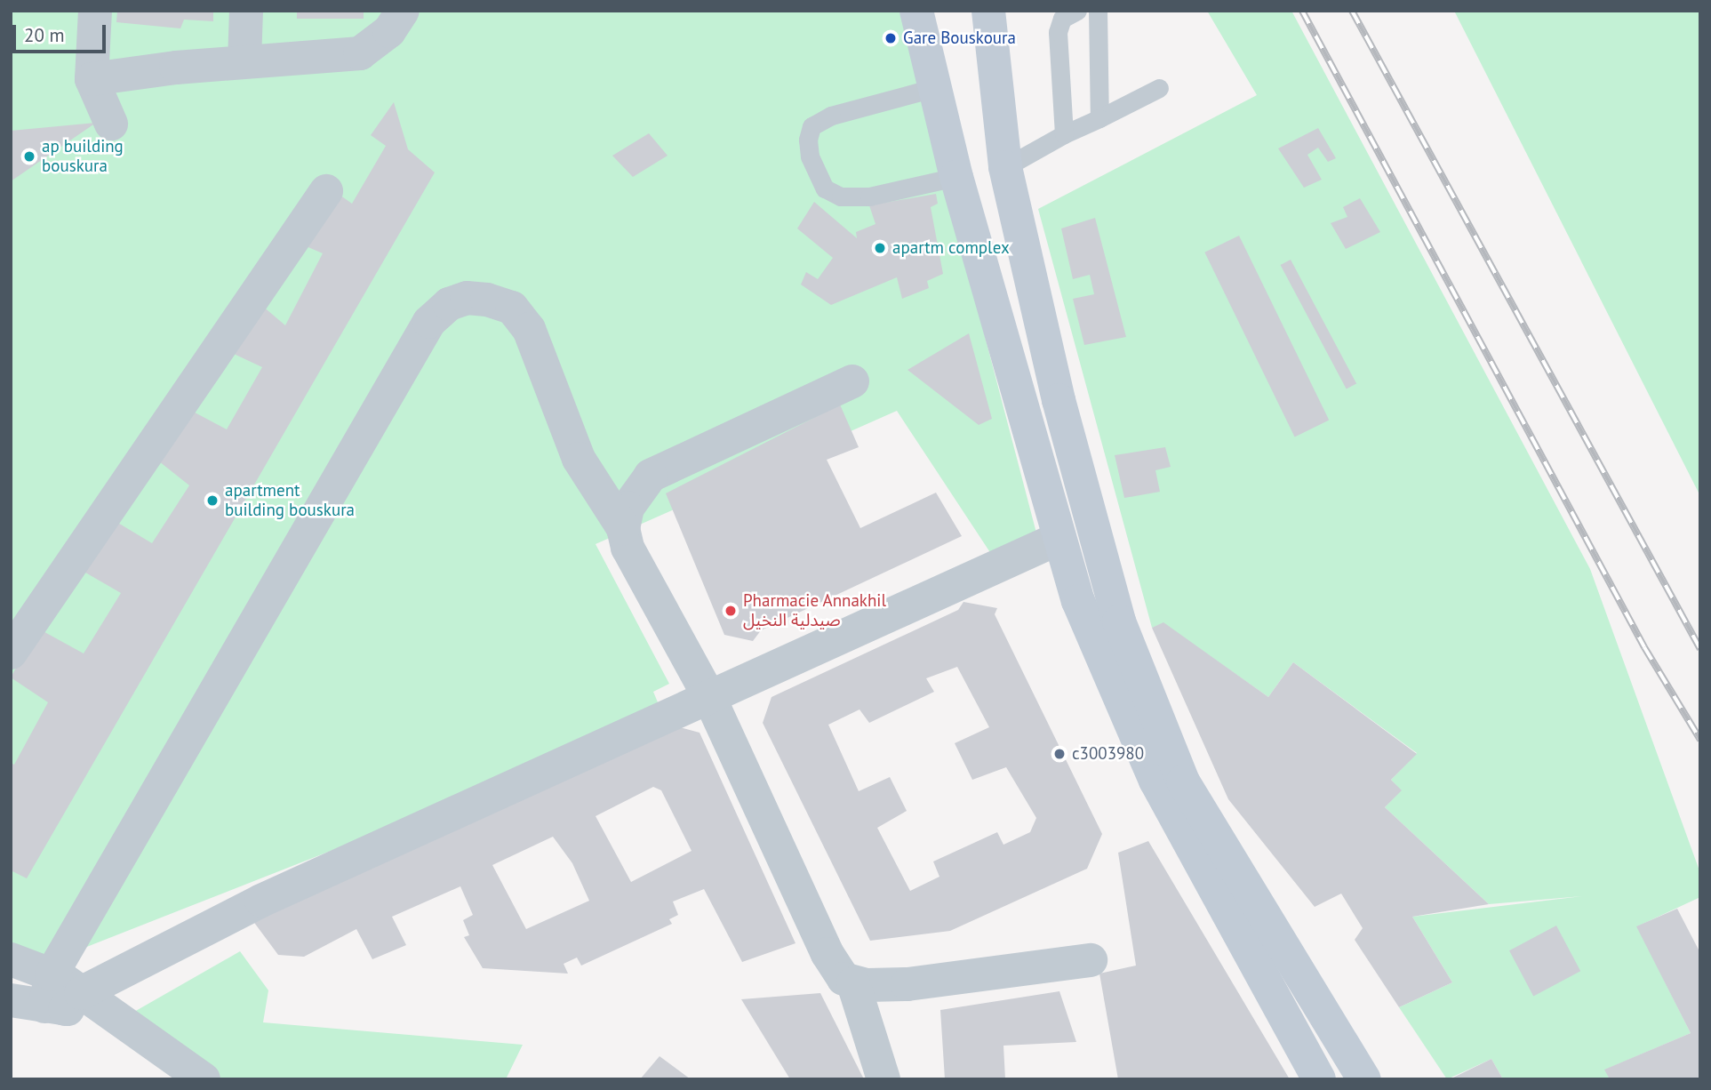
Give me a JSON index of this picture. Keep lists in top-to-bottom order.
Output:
{
  "places": [
    "Gare Bouskoura",
    "ap building bouskura",
    "apartm complex",
    "apartment building bouskura",
    "Pharmacie Annakhil صيدلية النخيل",
    "c3003980"
  ],
  "scale_bar": "20 m"
}
